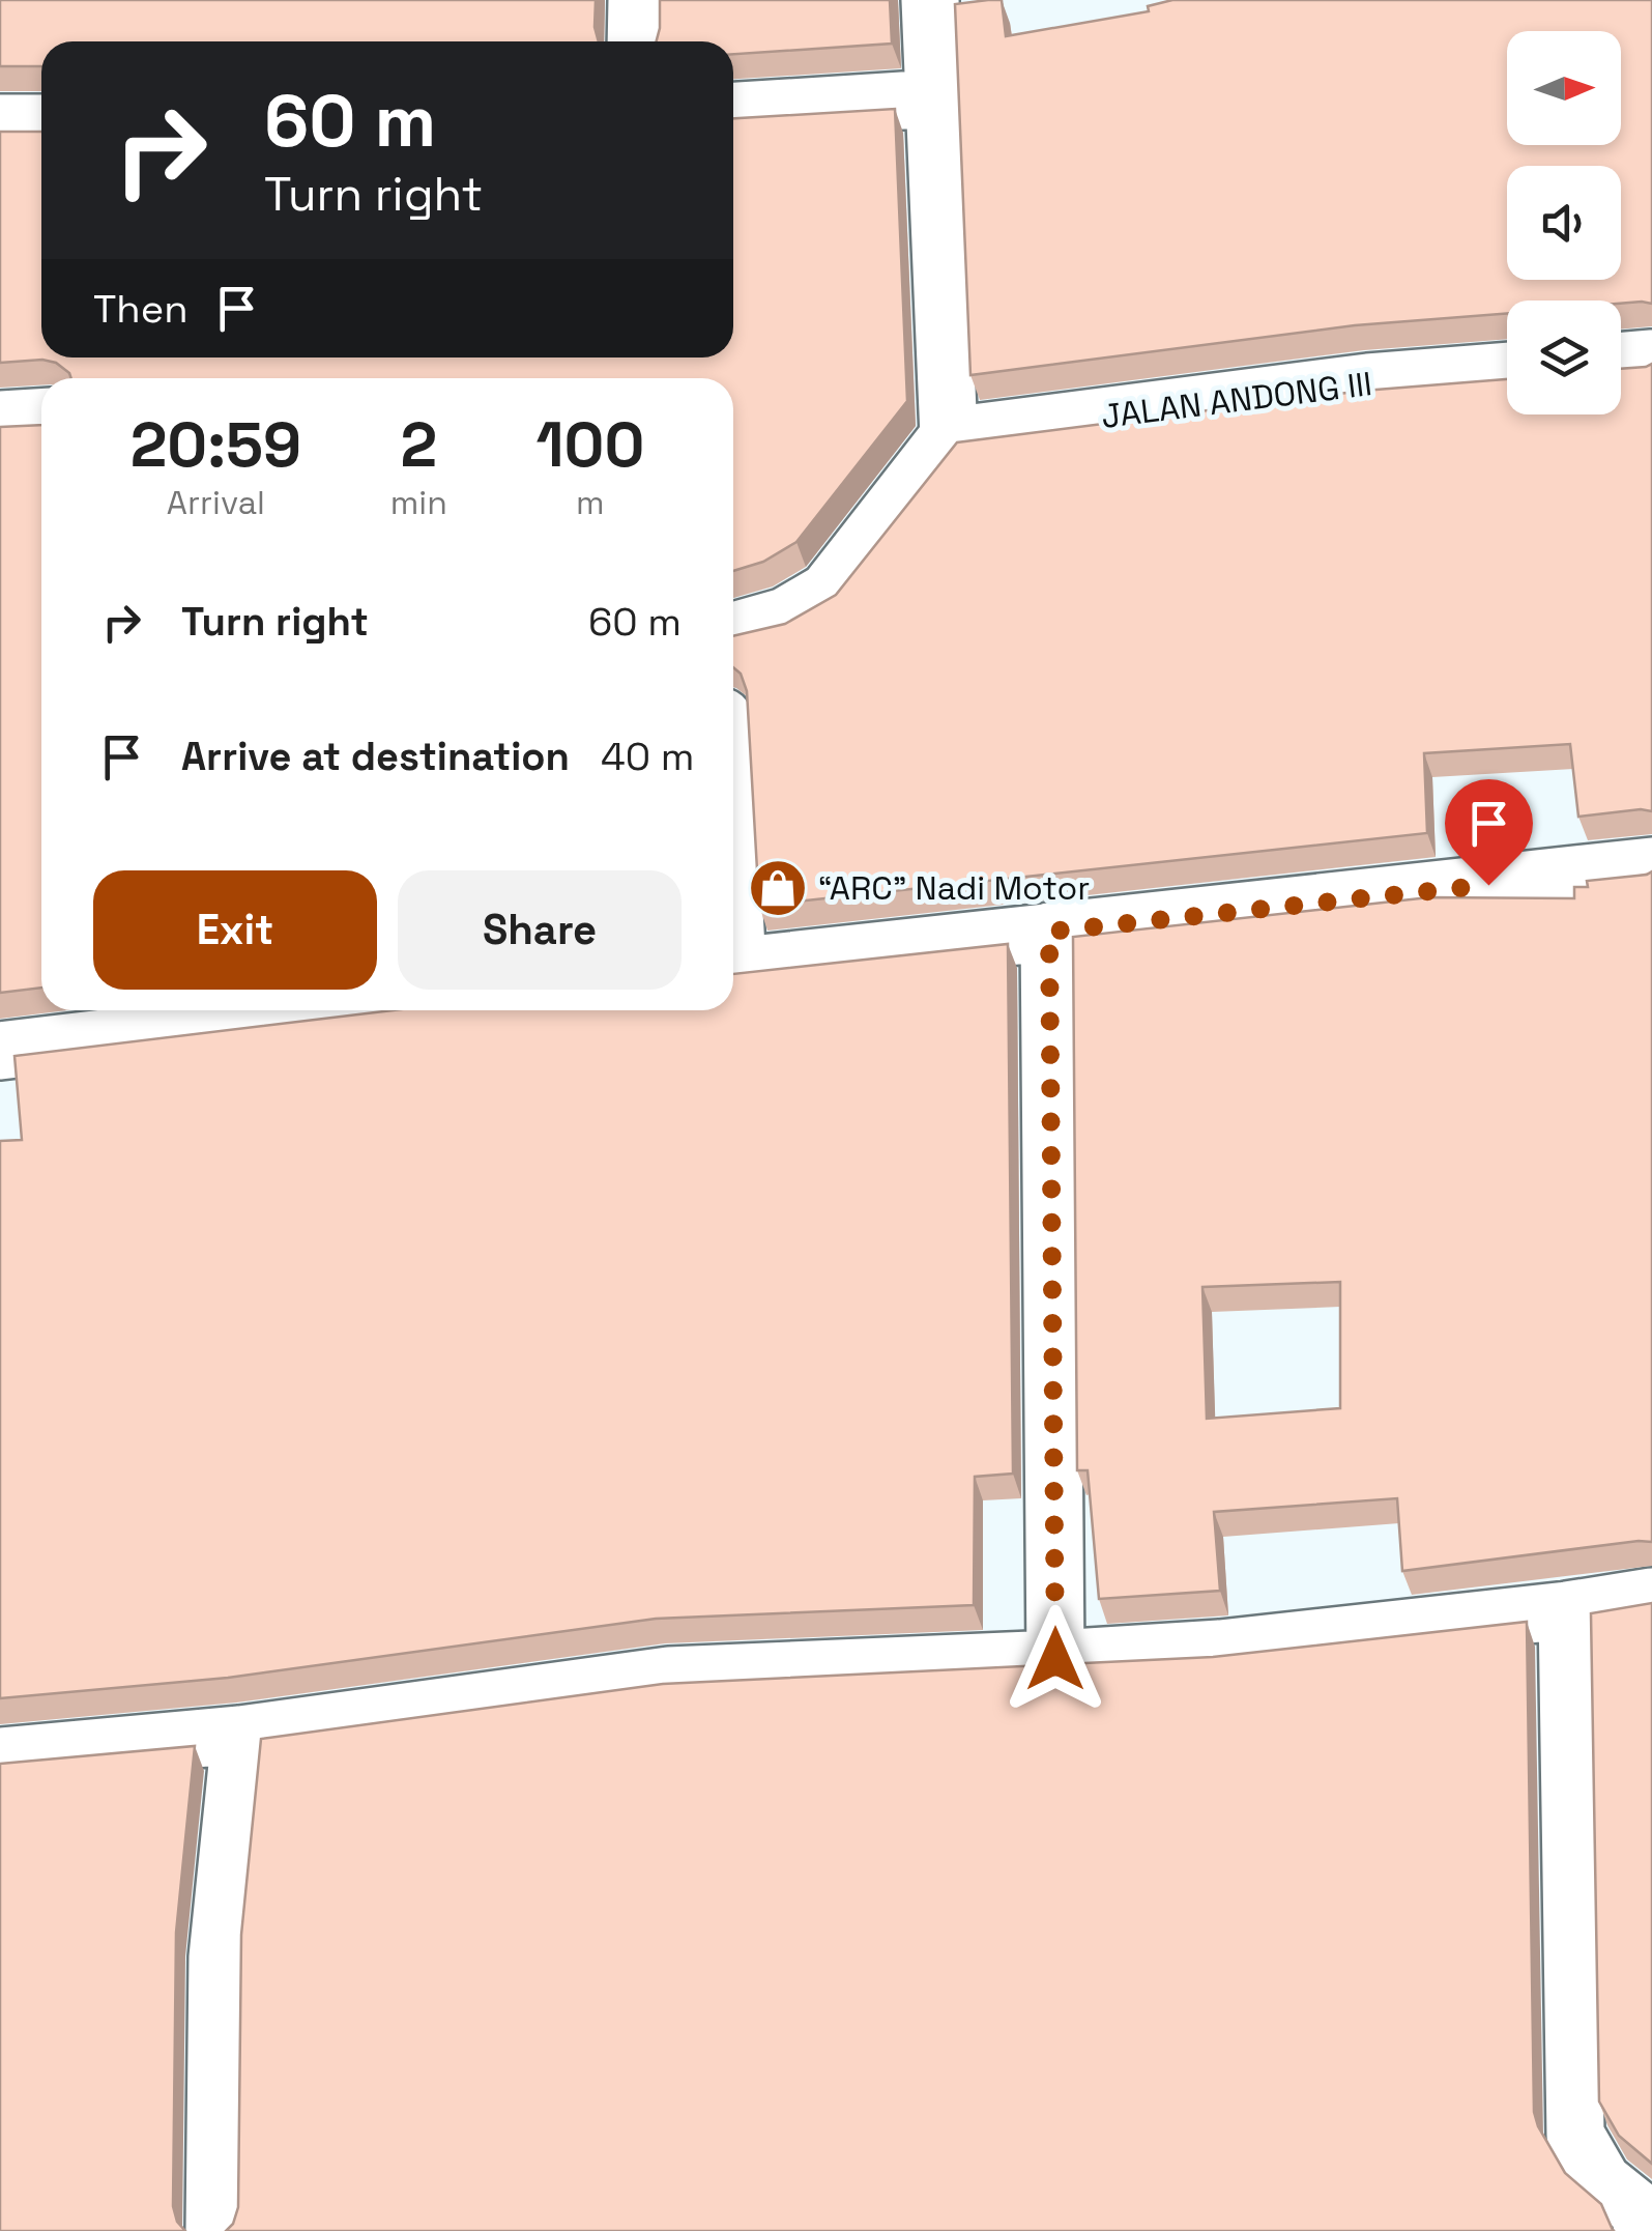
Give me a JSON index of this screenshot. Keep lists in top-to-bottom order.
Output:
{
  "streets": {
    "street": ["JALAN ANDONG III"]
  },
  "places": {
    "shop": ["“ARC” Nadi Motor"]
  },
  "north": "right",
  "page": {
    "turn": ["60 m", "Turn right"],
    "then": "Then",
    "eta": [
      "20:59",
      "Arrival",
      "2",
      "min",
      "100",
      "m"
    ],
    "list": [
      {
        "name": "Turn right",
        "value": "60 m"
      },
      {
        "name": "Arrive at destination",
        "value": "40 m"
      }
    ],
    "buttons": ["Exit", "Share"]
  }
}
